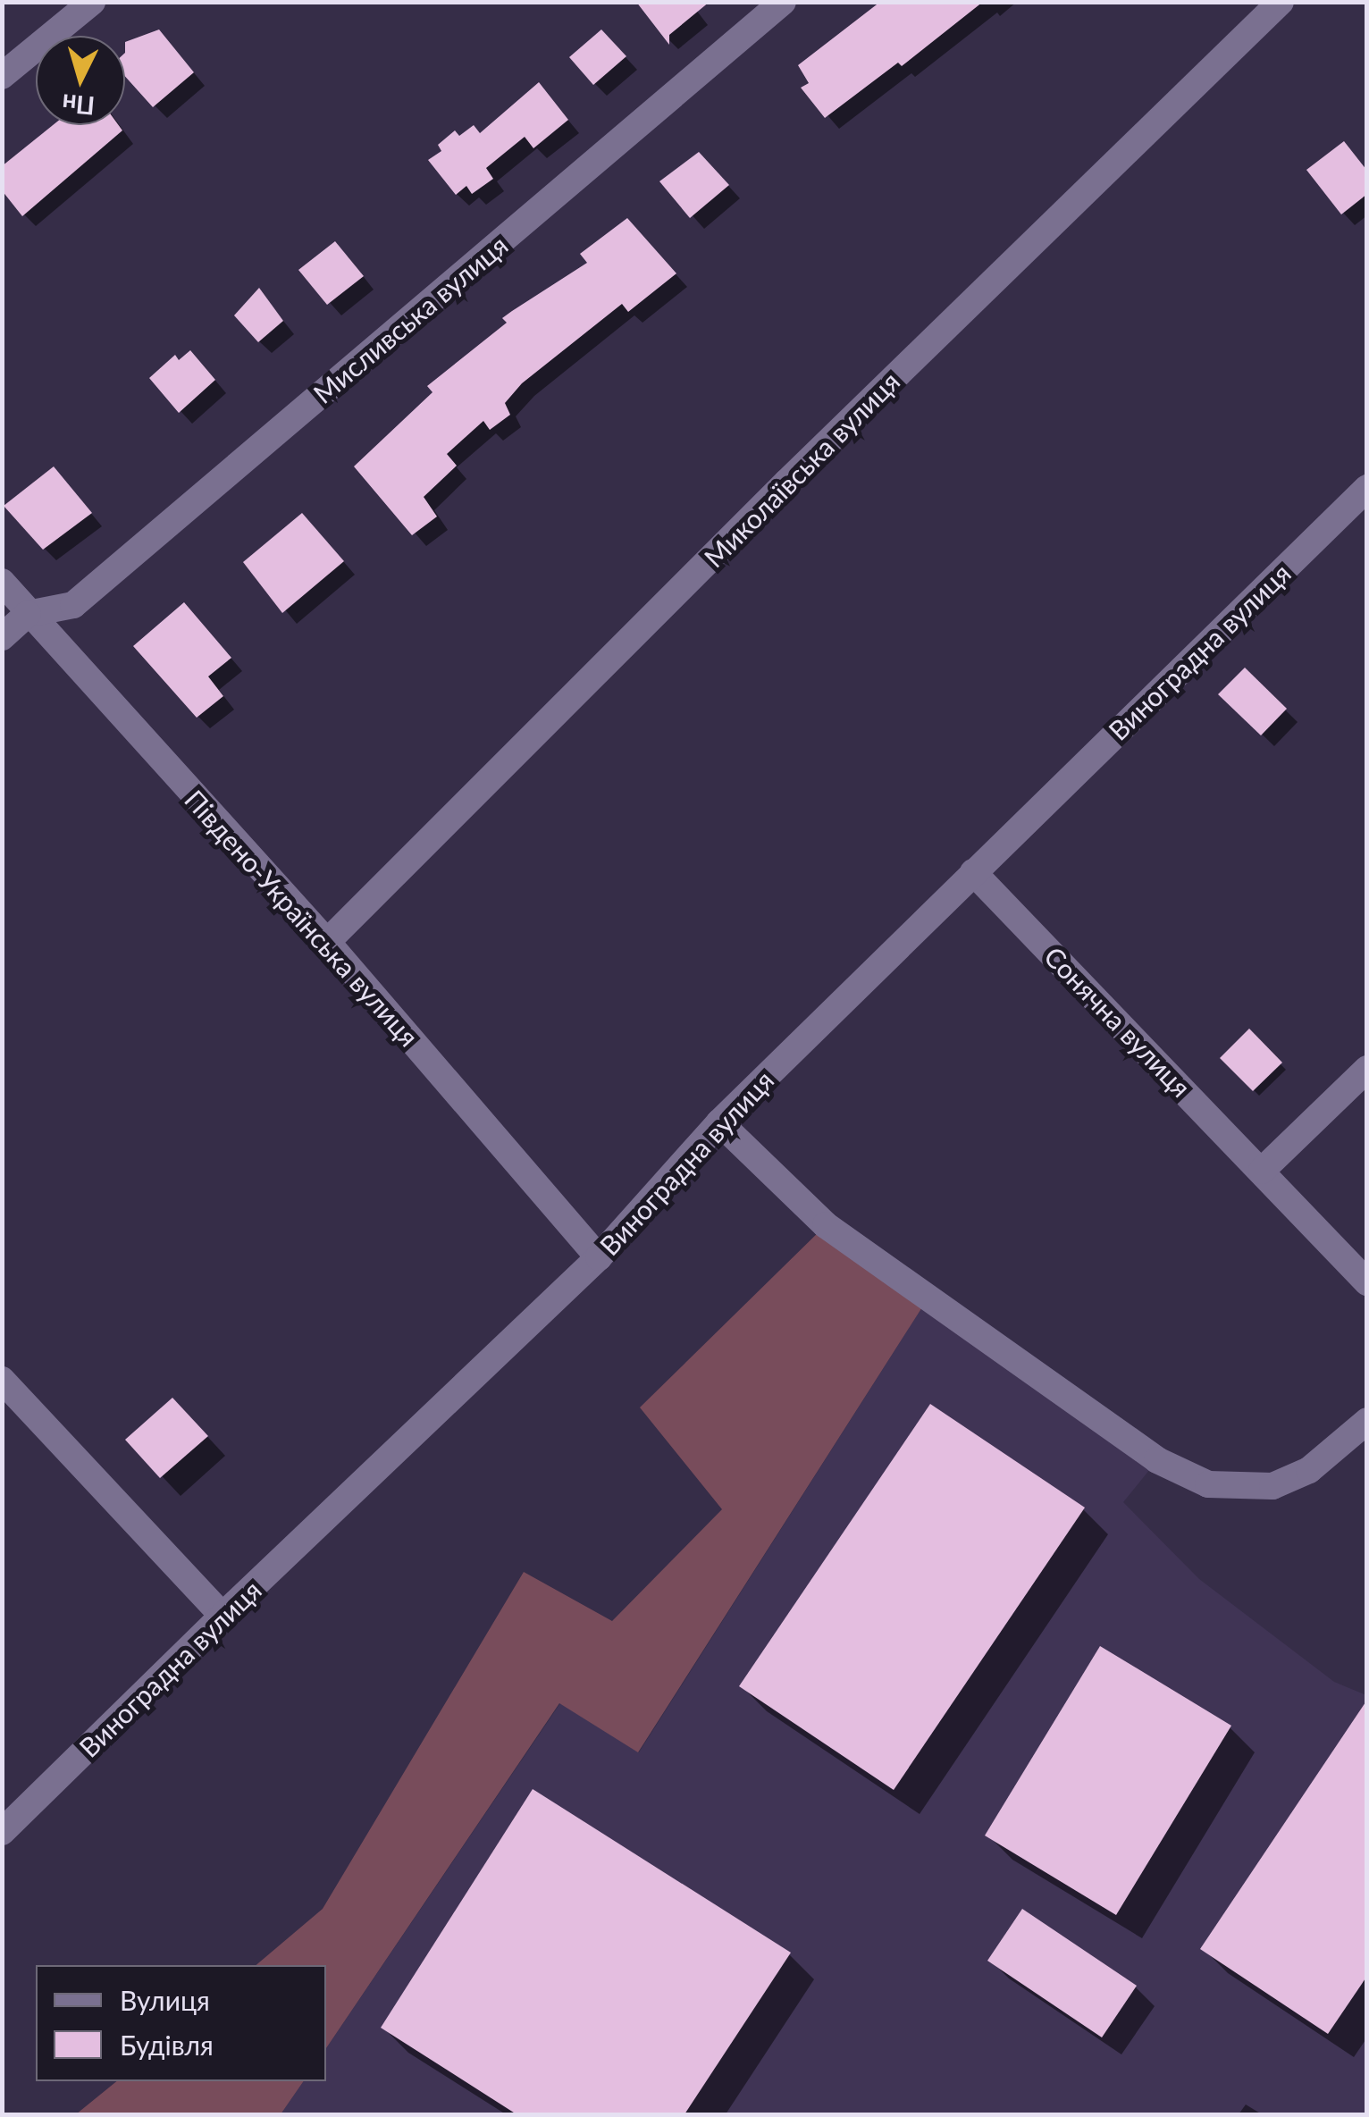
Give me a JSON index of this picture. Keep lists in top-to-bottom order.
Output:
{
  "streets": {
    "street": [
      "Мисливська вулиця",
      "Миколаївська вулиця",
      "Виноградна вулиця",
      "Південо-Українська вулиця",
      "Сонячна вулиця"
    ]
  },
  "crossings": [
    ["Мисливська вулиця", "Південо-Українська вулиця"],
    ["Миколаївська вулиця", "Південо-Українська вулиця"],
    ["Виноградна вулиця", "Південо-Українська вулиця"],
    ["Виноградна вулиця", "Сонячна вулиця"]
  ],
  "legend": ["Вулиця", "Будівля"],
  "north": "bottom"
}
